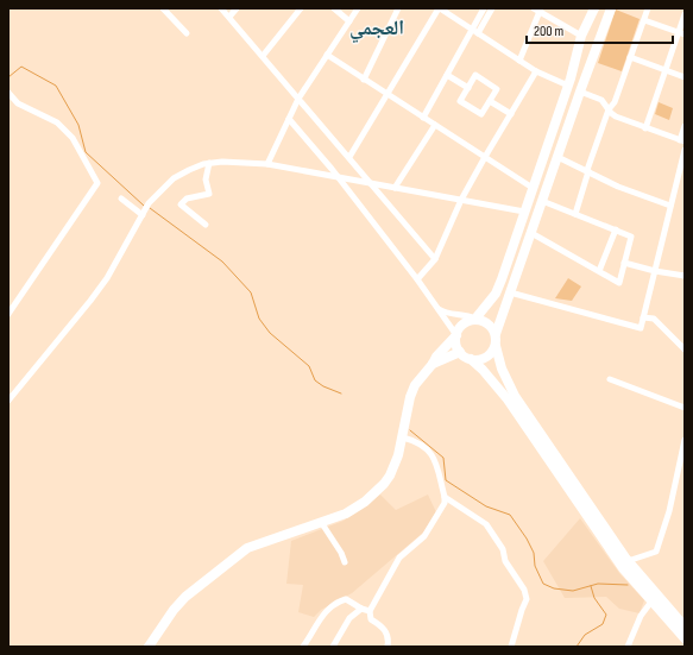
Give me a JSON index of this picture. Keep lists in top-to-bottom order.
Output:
{
  "districts": ["العجمي"],
  "scale_bar": "200 m"
}
